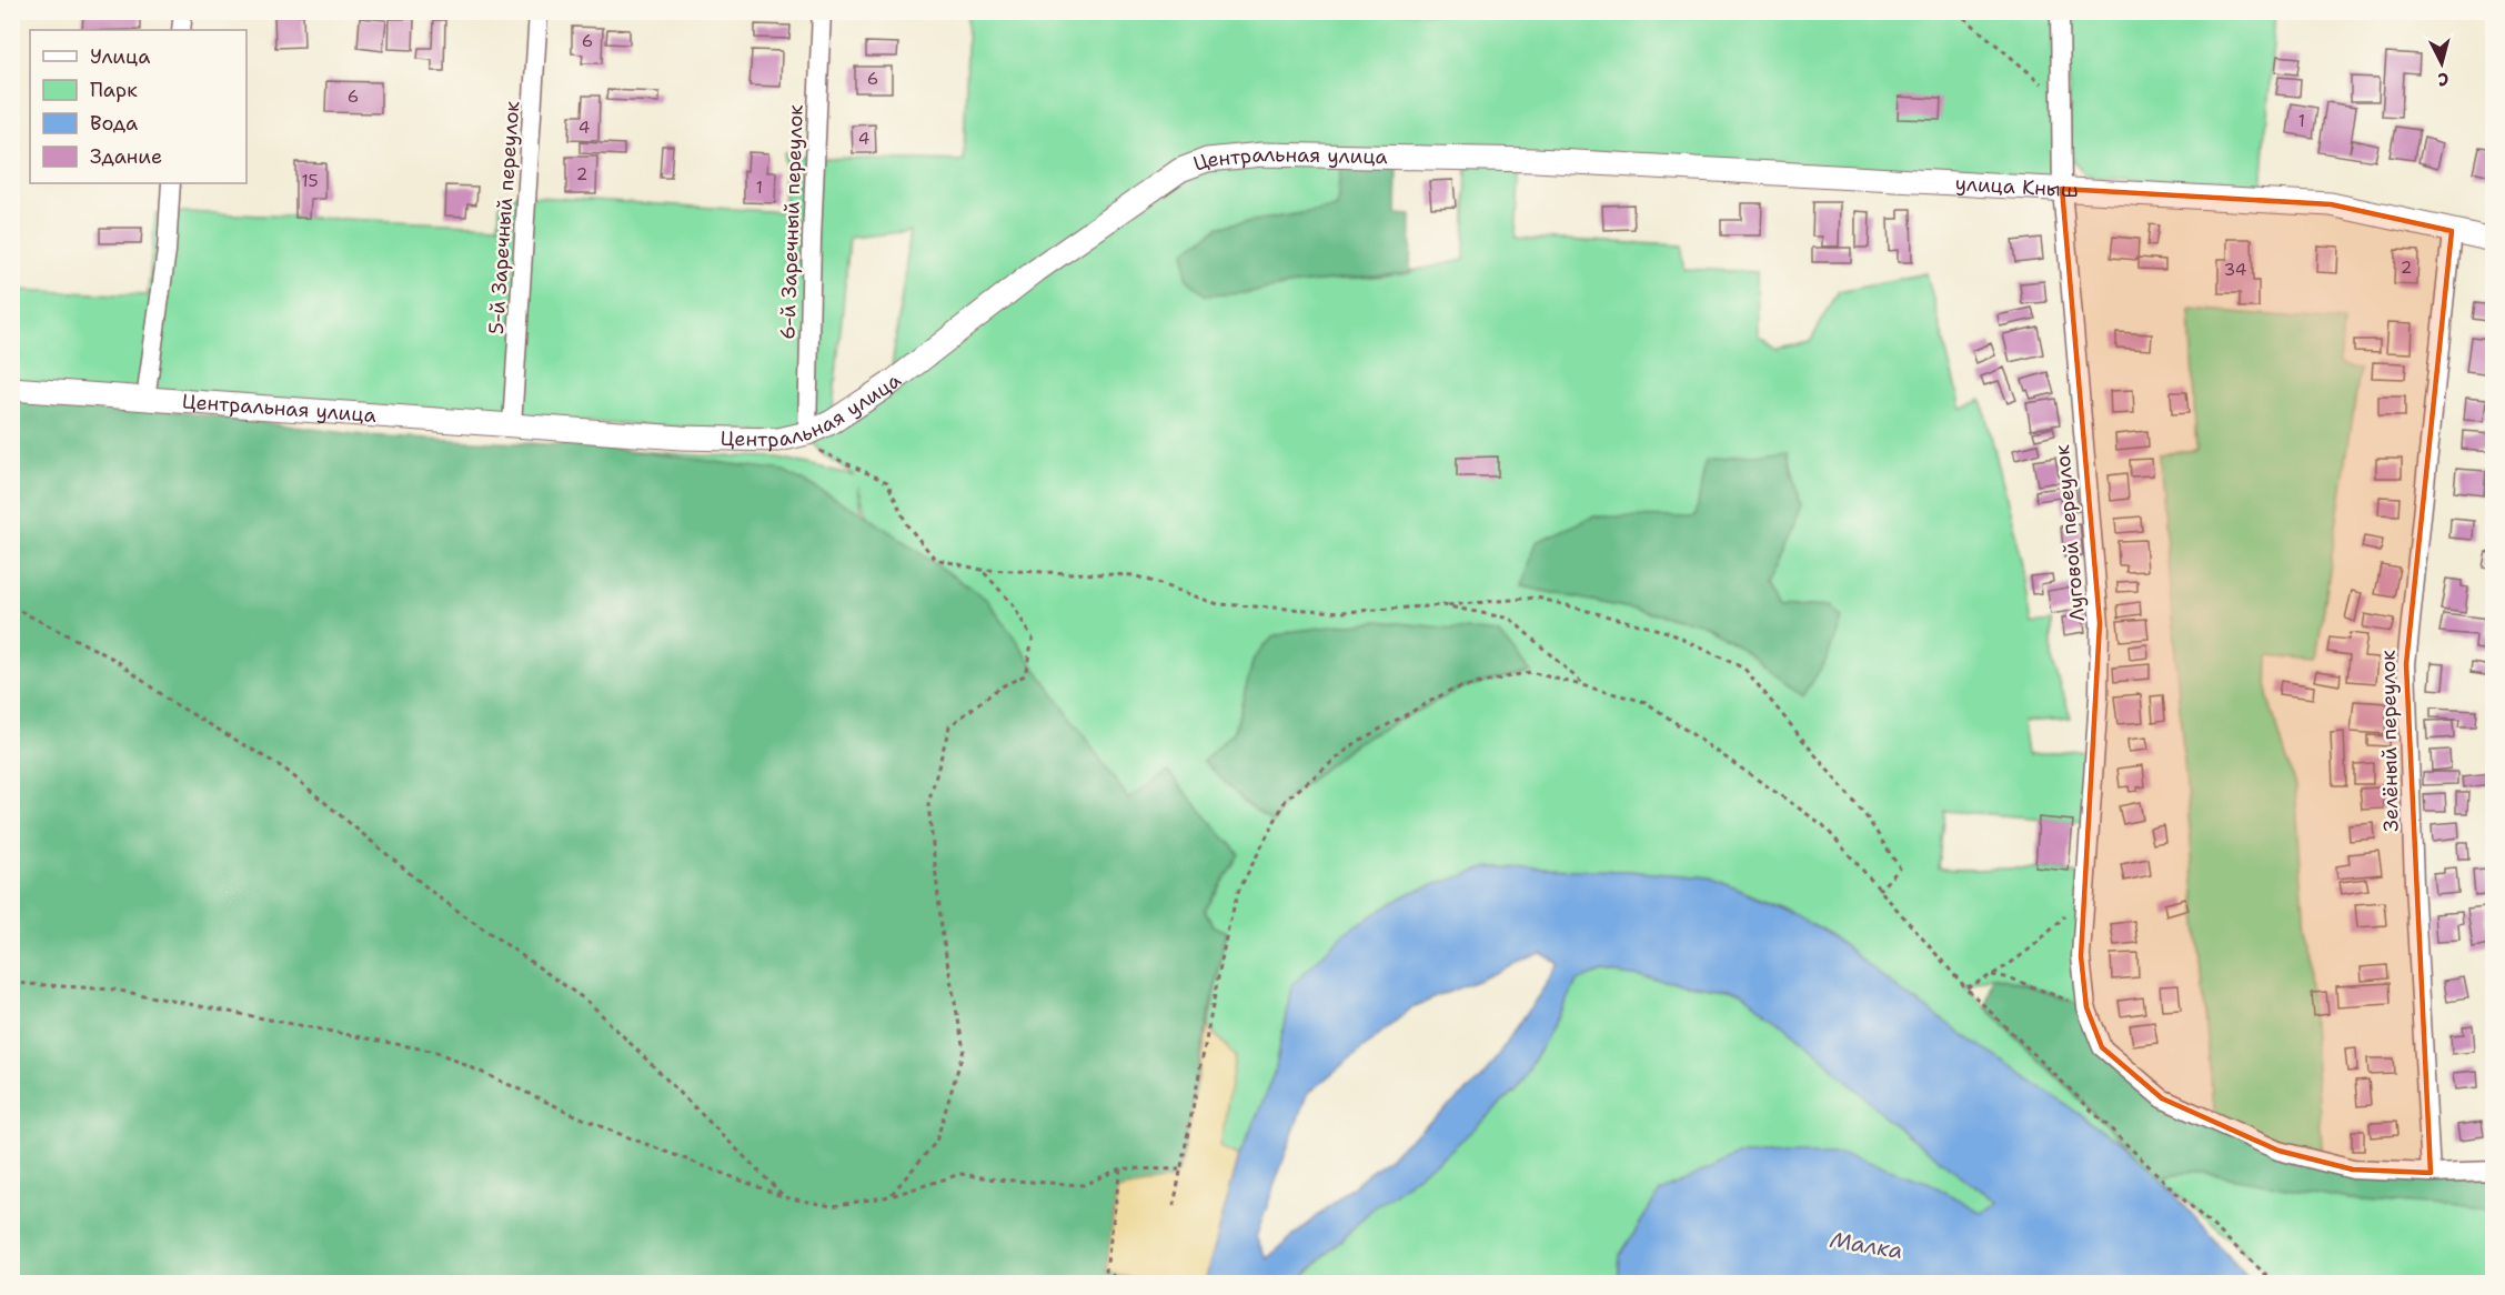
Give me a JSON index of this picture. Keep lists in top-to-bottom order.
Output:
{
  "streets": {
    "street": [
      "Центральная улица",
      "улица Кныш",
      "5-й Заречный переулок",
      "6-й Заречный переулок",
      "Луговой переулок",
      "Зелёный переулок"
    ]
  },
  "crossings": [
    ["Центральная улица", "улица Кныш"],
    ["Центральная улица", "5-й Заречный переулок"],
    ["Центральная улица", "6-й Заречный переулок"],
    ["улица Кныш", "Луговой переулок"],
    ["улица Кныш", "Зелёный переулок"],
    ["Луговой переулок", "Зелёный переулок"]
  ],
  "water": ["Малка"],
  "house_numbers": [
    "6",
    "6",
    "6",
    "1",
    "4",
    "4",
    "2",
    "15",
    "1",
    "2",
    "34"
  ],
  "legend": [
    "Улица",
    "Парк",
    "Вода",
    "Здание"
  ],
  "north": "bottom"
}
